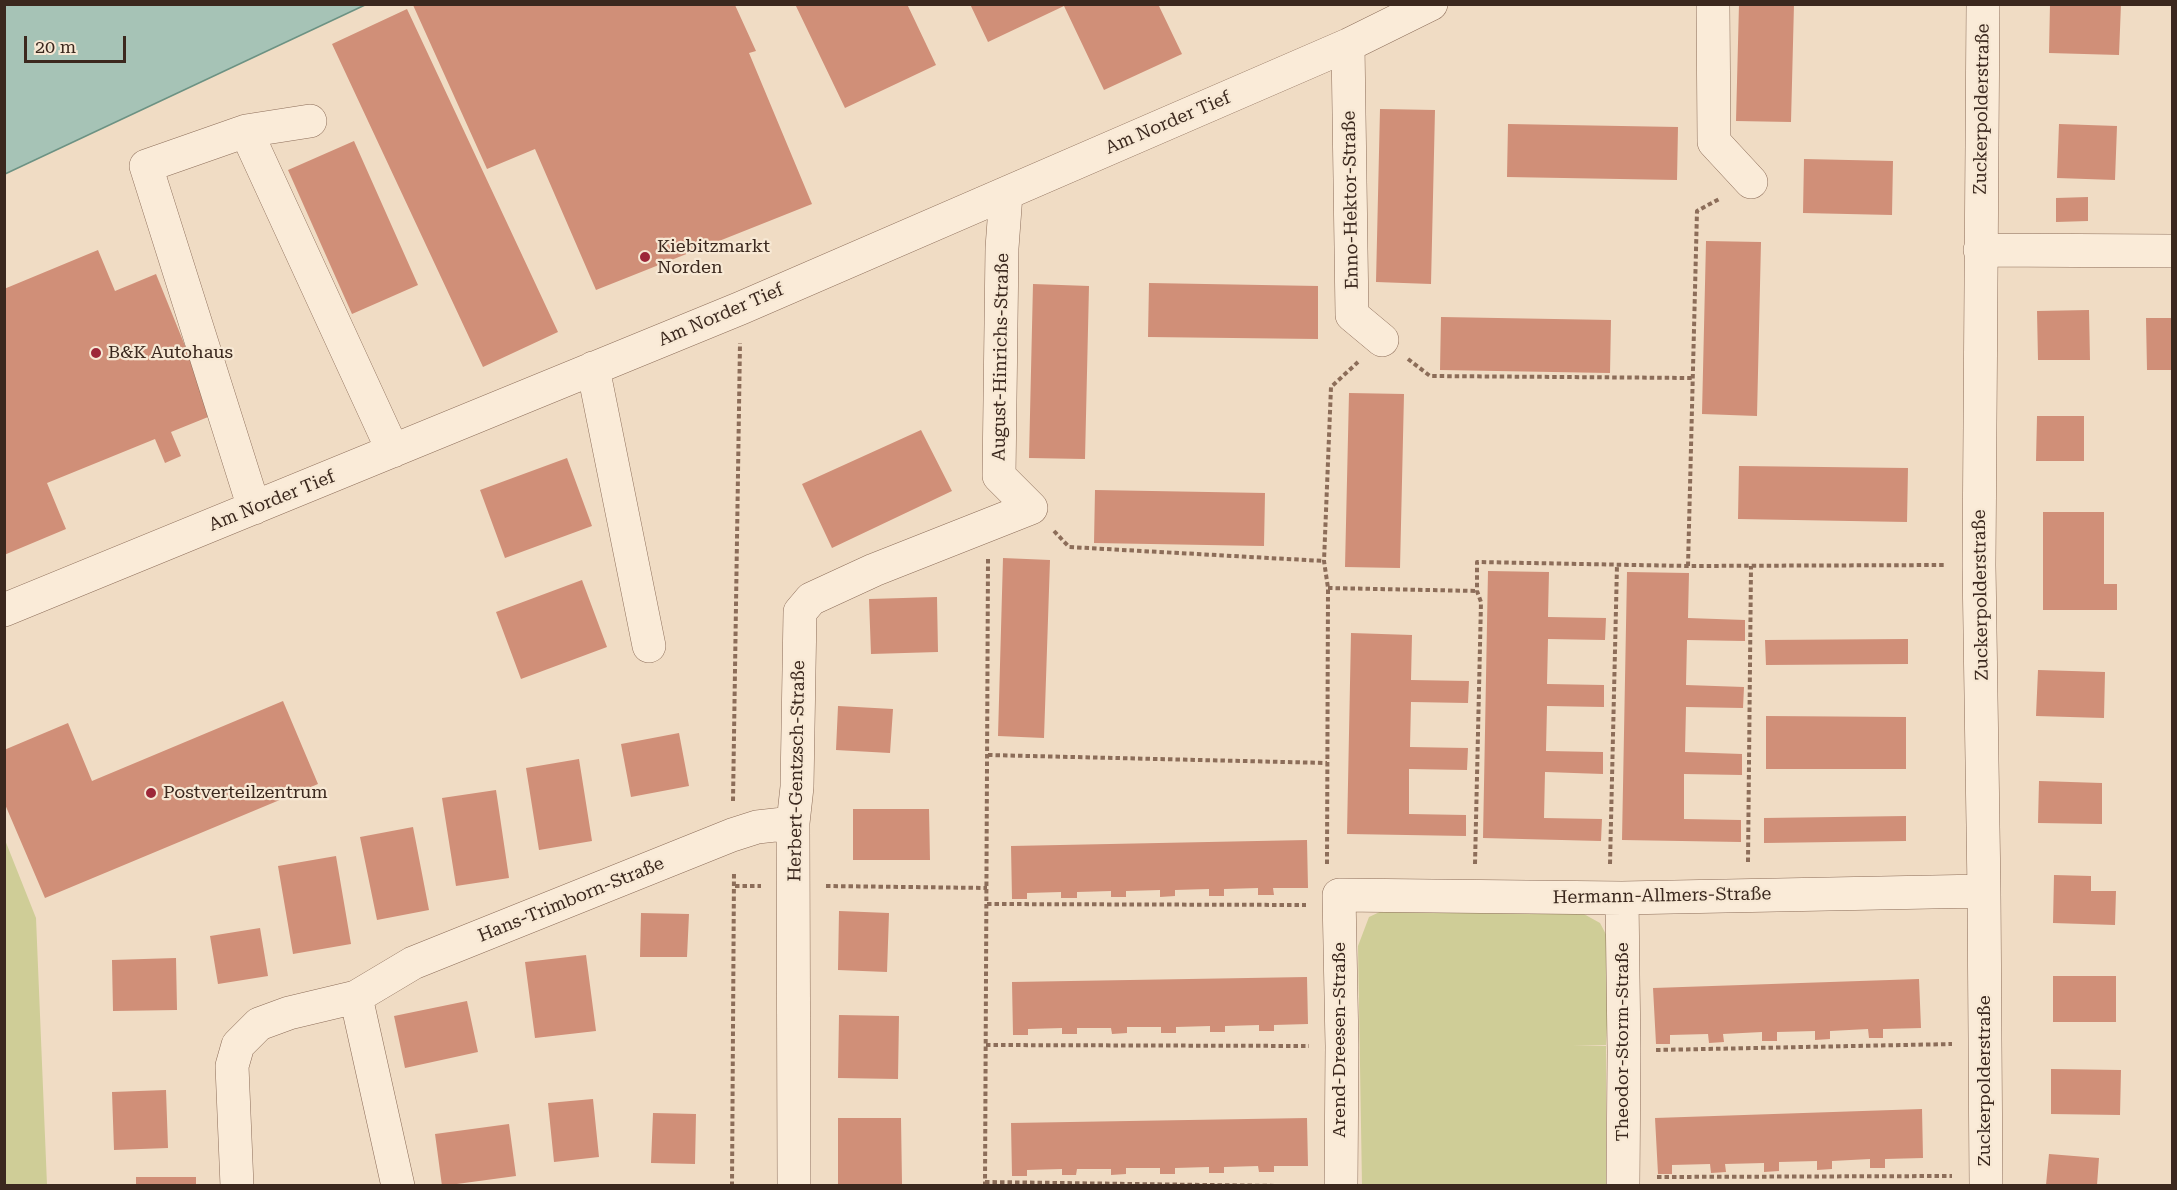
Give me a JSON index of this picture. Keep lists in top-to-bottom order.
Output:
{
  "streets": {
    "street": [
      "Zuckerpolderstraße",
      "Am Norder Tief",
      "Enno-Hektor-Straße",
      "August-Hinrichs-Straße",
      "Herbert-Gentzsch-Straße",
      "Hermann-Allmers-Straße",
      "Hans-Trimborn-Straße",
      "Arend-Dreesen-Straße",
      "Theodor-Storm-Straße"
    ]
  },
  "crossings": [
    ["Zuckerpolderstraße", "Hermann-Allmers-Straße"],
    ["Am Norder Tief", "Enno-Hektor-Straße"],
    ["Am Norder Tief", "August-Hinrichs-Straße"],
    ["August-Hinrichs-Straße", "Herbert-Gentzsch-Straße"],
    ["Herbert-Gentzsch-Straße", "Hans-Trimborn-Straße"],
    ["Hermann-Allmers-Straße", "Arend-Dreesen-Straße"],
    ["Hermann-Allmers-Straße", "Theodor-Storm-Straße"]
  ],
  "places": ["Kiebitzmarkt Norden", "B&K Autohaus", "Postverteilzentrum"],
  "scale_bar": "20 m"
}
